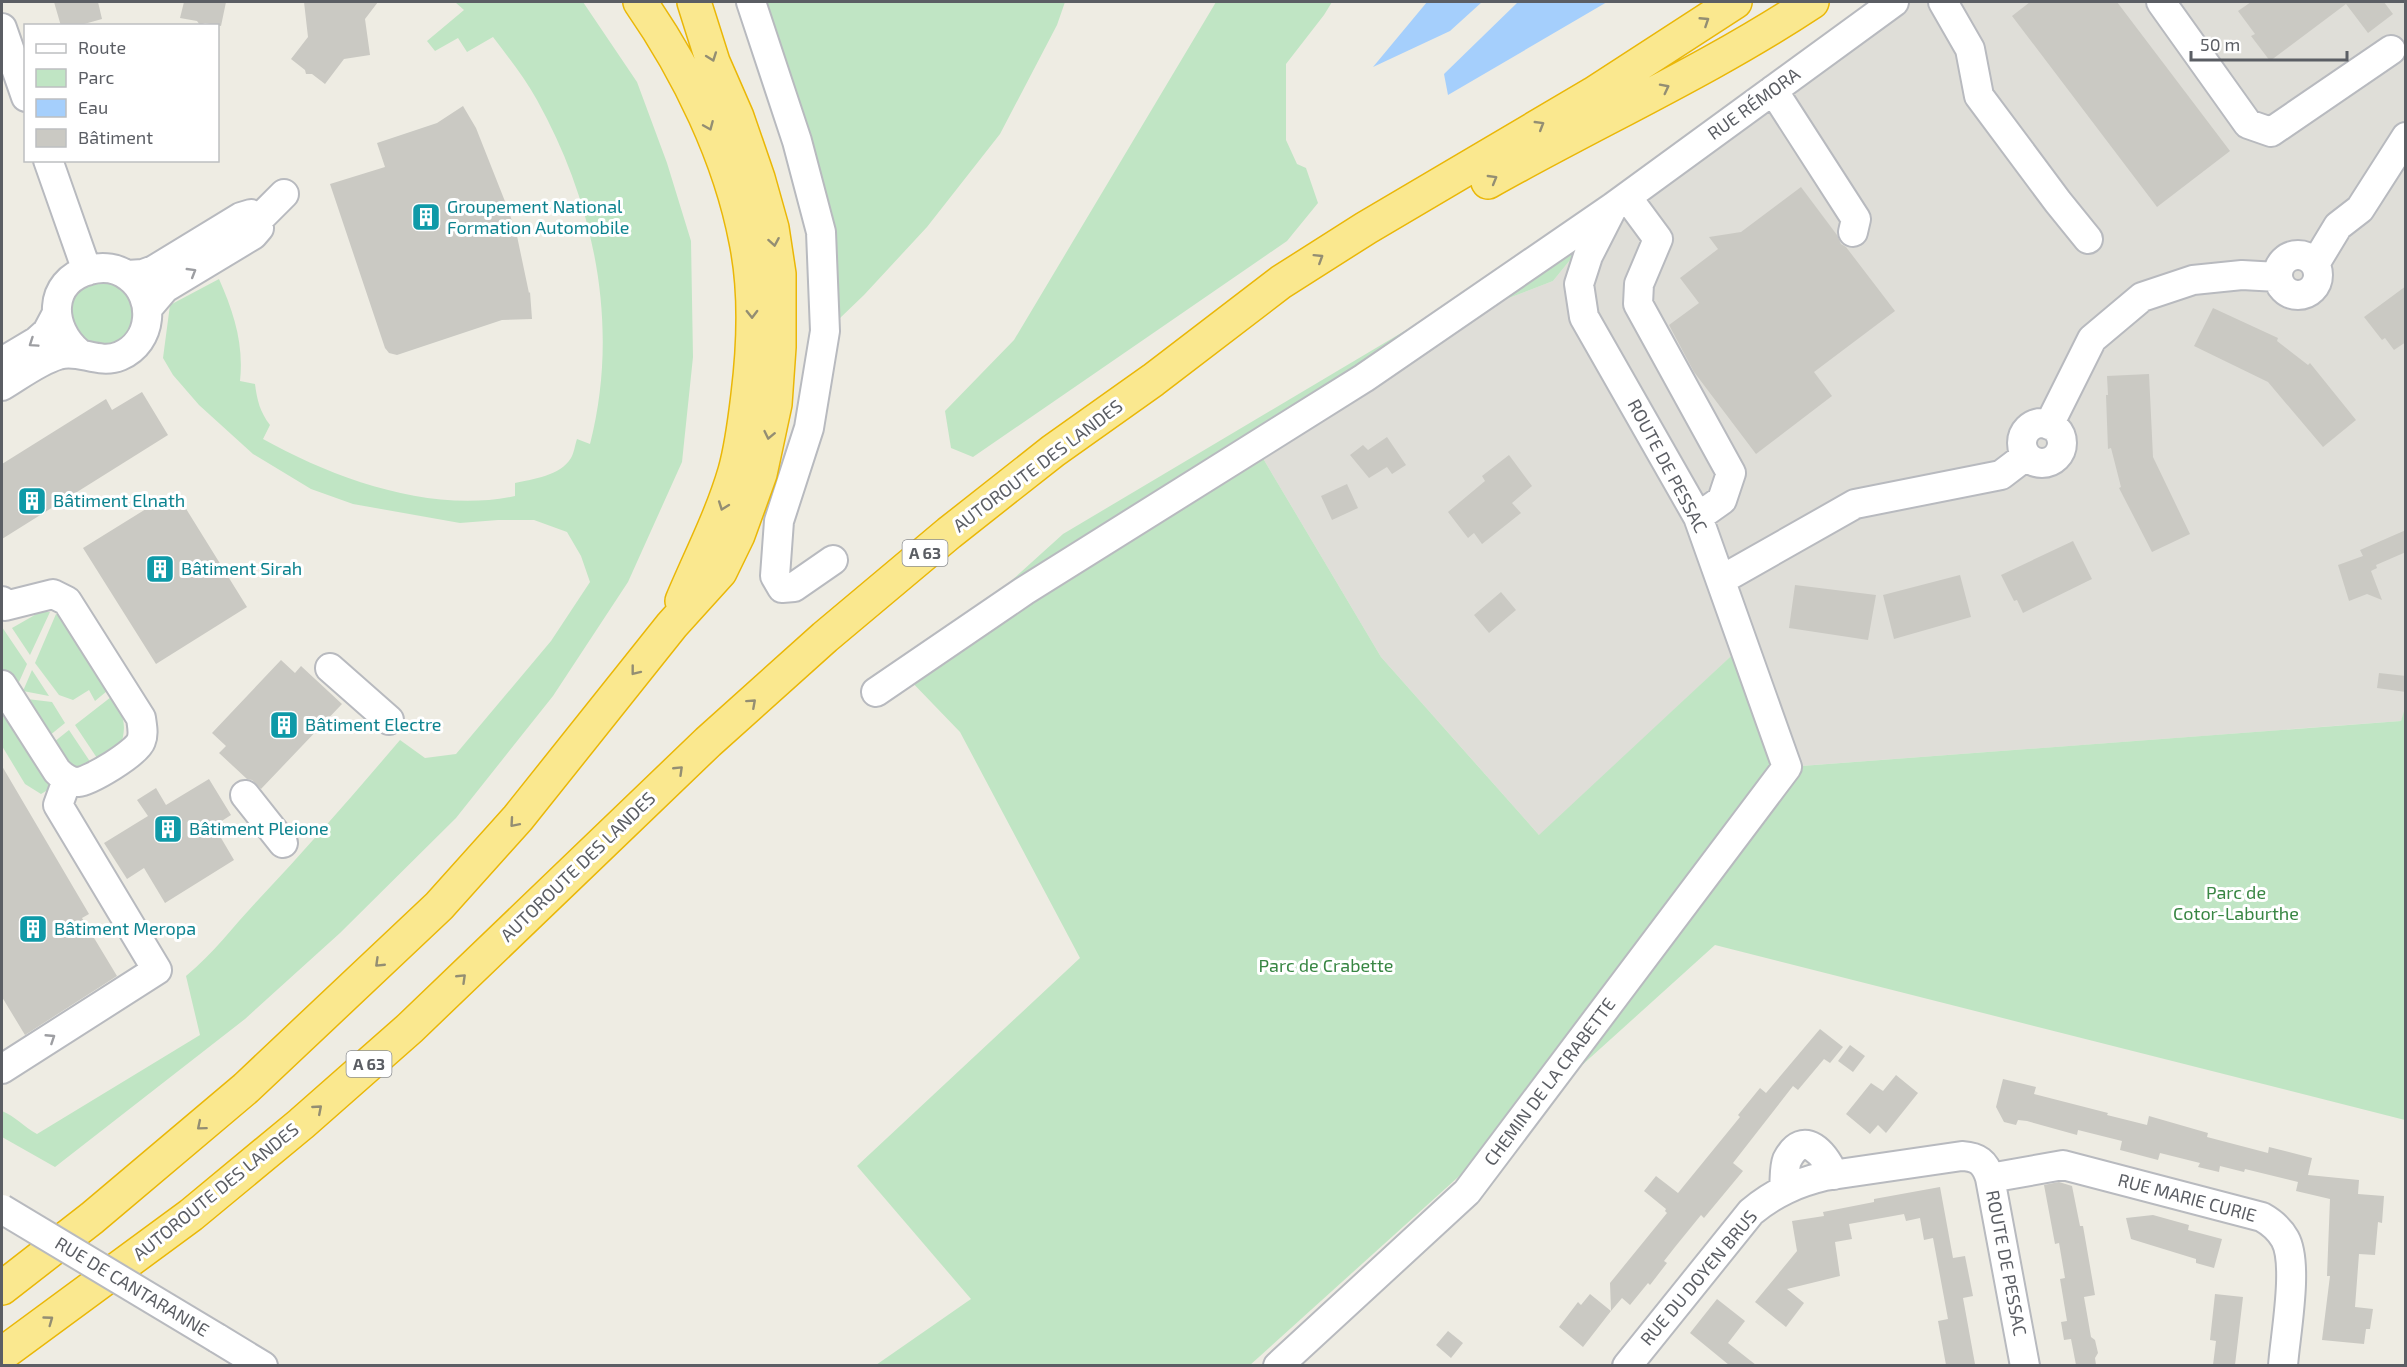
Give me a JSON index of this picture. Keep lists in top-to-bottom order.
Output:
{
  "streets": {
    "highway": ["AUTOROUTE DES LANDES", "A 63"],
    "street": [
      "RUE RÉMORA",
      "ROUTE DE PESSAC",
      "CHEMIN DE LA CRABETTE",
      "RUE MARIE CURIE",
      "RUE DU DOYEN BRUS",
      "RUE DE CANTARANNE"
    ]
  },
  "crossings": [
    ["RUE RÉMORA", "ROUTE DE PESSAC"],
    ["ROUTE DE PESSAC", "CHEMIN DE LA CRABETTE"],
    ["ROUTE DE PESSAC", "RUE MARIE CURIE"],
    ["ROUTE DE PESSAC", "RUE DU DOYEN BRUS"],
    ["RUE MARIE CURIE", "RUE DU DOYEN BRUS"]
  ],
  "parks": ["Parc de Cotor-Laburthe", "Parc de Crabette"],
  "places": {
    "building": [
      "Groupement National Formation Automobile",
      "Bâtiment Elnath",
      "Bâtiment Sirah",
      "Bâtiment Electre",
      "Bâtiment Pleione",
      "Bâtiment Meropa"
    ]
  },
  "legend": [
    "Route",
    "Parc",
    "Eau",
    "Bâtiment"
  ],
  "scale_bar": "50 m"
}
